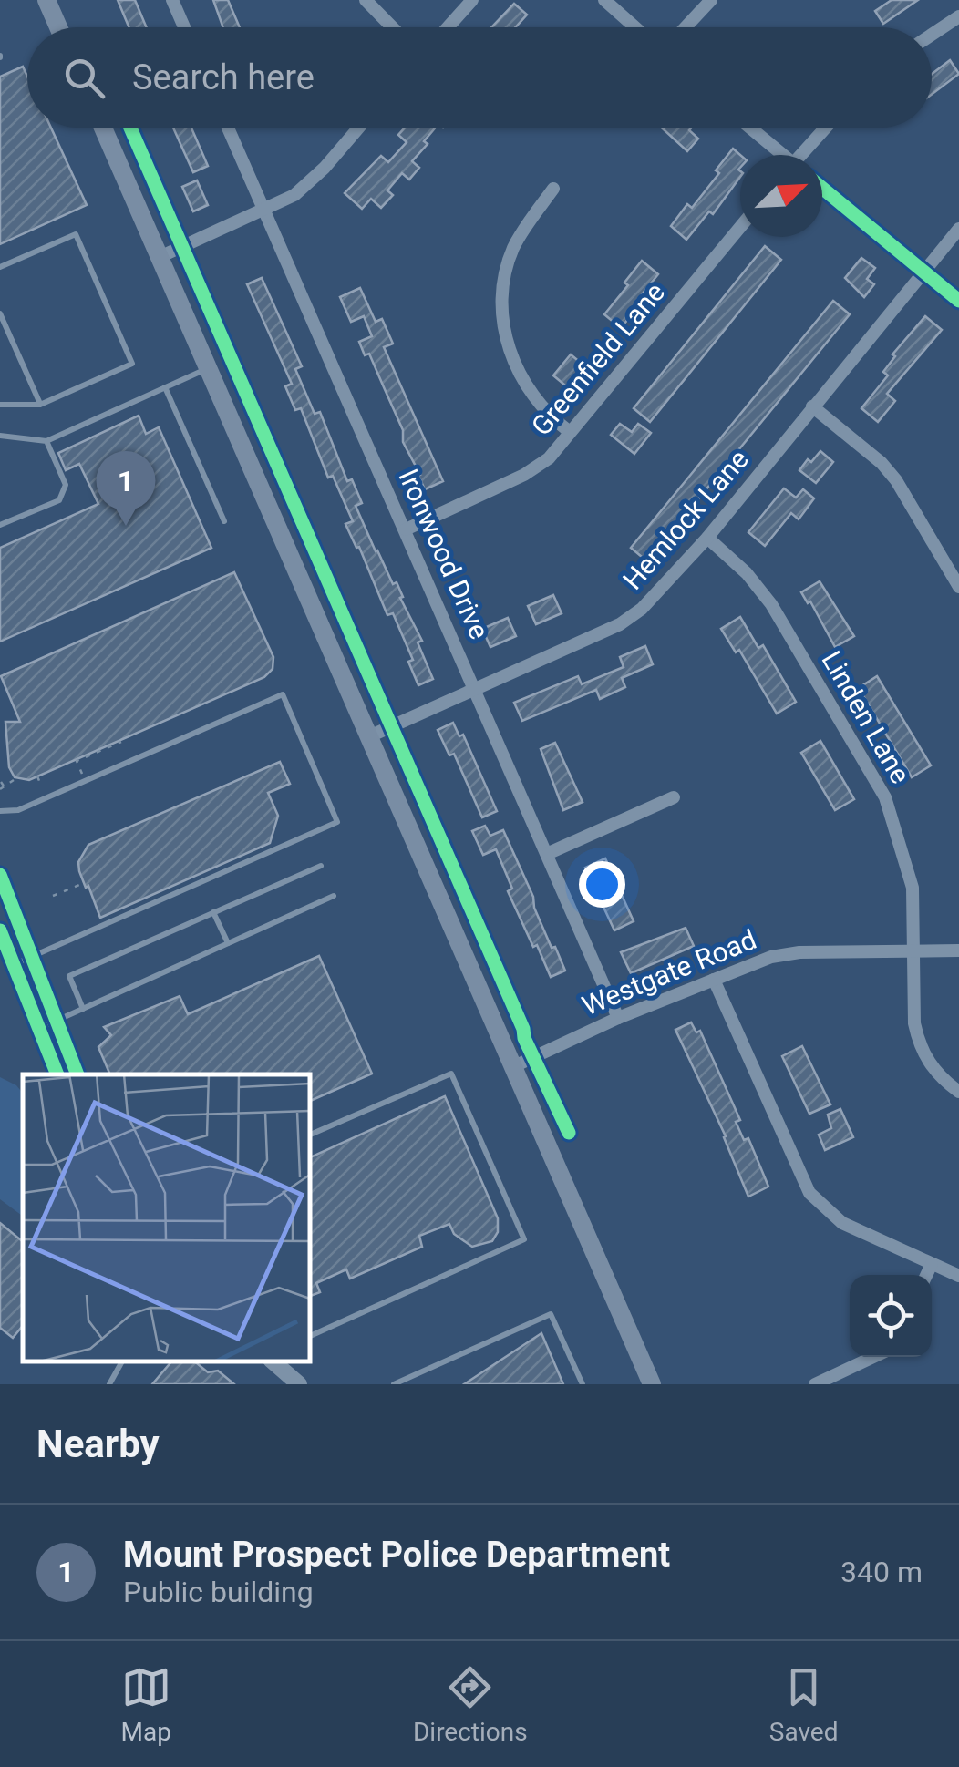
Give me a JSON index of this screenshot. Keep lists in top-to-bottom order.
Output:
{
  "streets": {
    "street": [
      "Greenfield Lane",
      "Hemlock Lane",
      "Ironwood Drive",
      "Linden Lane",
      "Westgate Road"
    ]
  },
  "crossings": [
    ["Greenfield Lane", "Ironwood Drive"],
    ["Hemlock Lane", "Ironwood Drive"],
    ["Hemlock Lane", "Linden Lane"],
    ["Ironwood Drive", "Westgate Road"],
    ["Linden Lane", "Westgate Road"]
  ],
  "north": "top right",
  "page": {
    "search": "Search here",
    "pins": "1",
    "heading": "Nearby",
    "list": [
      {
        "mark": "1",
        "name": "Mount Prospect Police Department",
        "note": "Public building",
        "value": "340 m"
      }
    ],
    "nav": ["Map", "Directions", "Saved"]
  }
}
